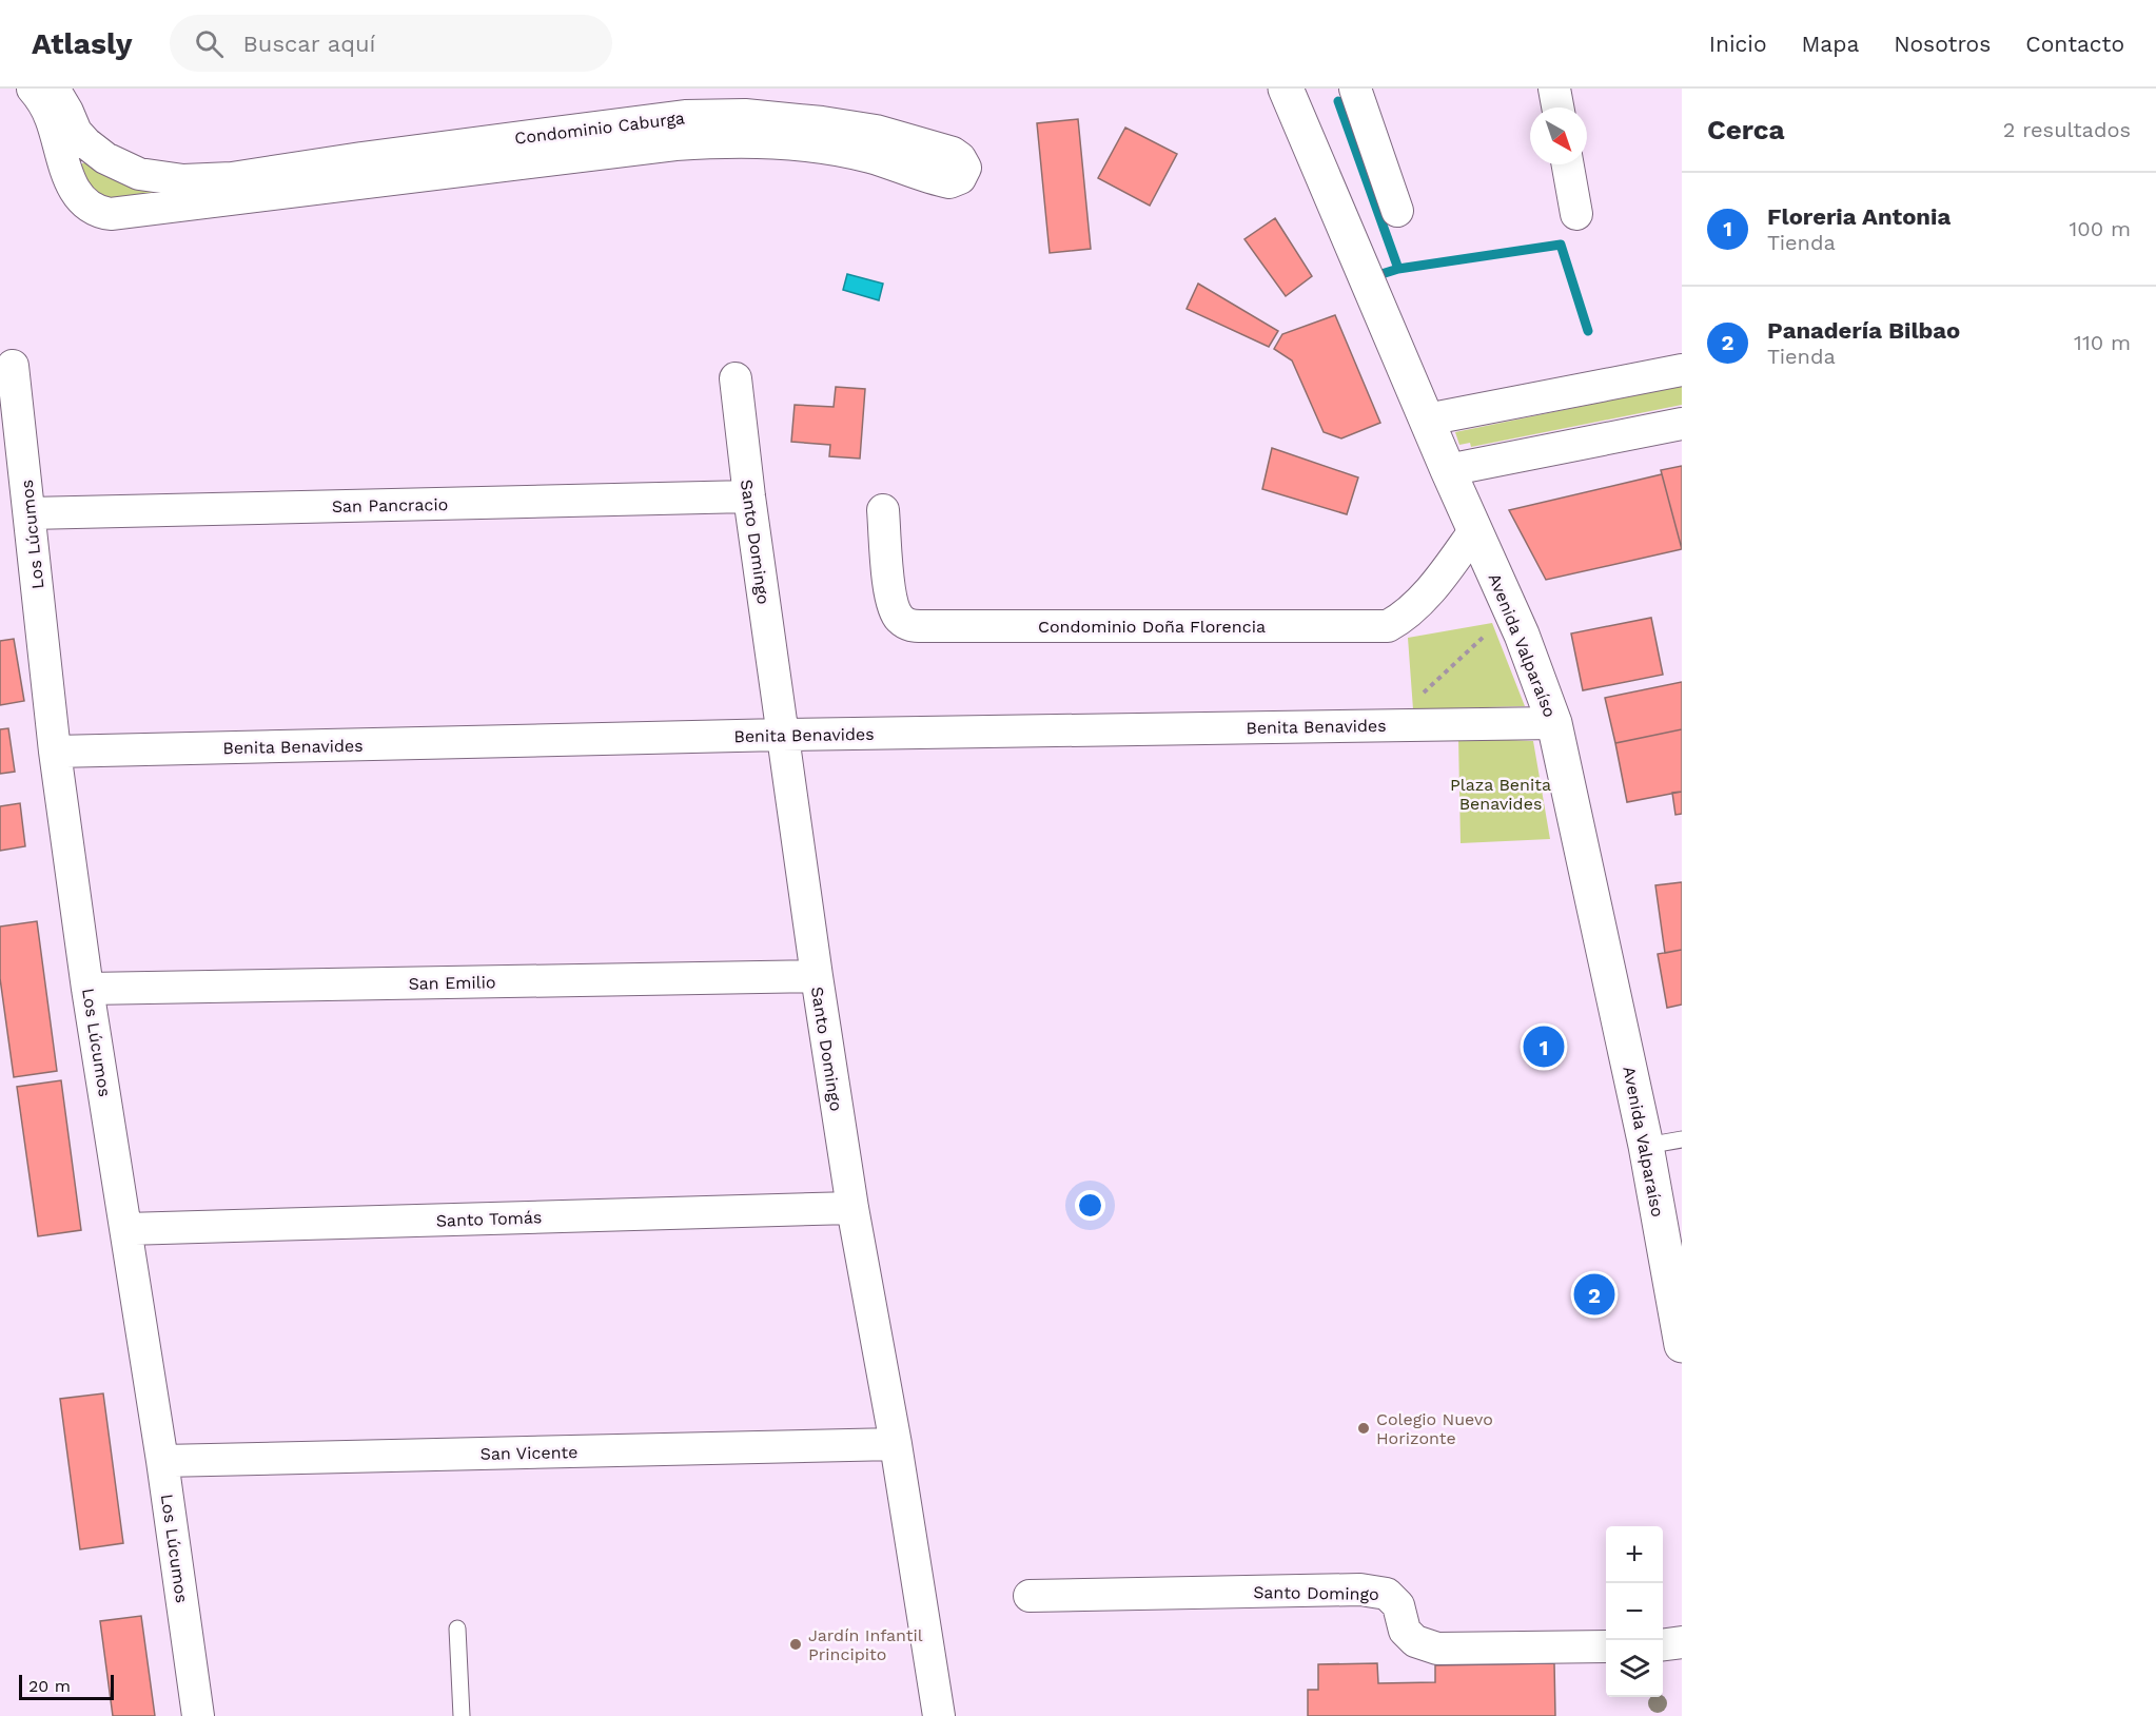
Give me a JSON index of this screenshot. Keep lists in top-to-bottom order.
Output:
{
  "streets": {
    "main road": ["Avenida Valparaíso"],
    "street": [
      "Condominio Caburga",
      "San Pancracio",
      "Los Lúcumos",
      "Santo Domingo",
      "Condominio Doña Florencia",
      "Benita Benavides",
      "San Emilio",
      "Santo Tomás",
      "San Vicente"
    ]
  },
  "crossings": [
    ["San Pancracio", "Los Lúcumos"],
    ["San Pancracio", "Santo Domingo"],
    ["Los Lúcumos", "Benita Benavides"],
    ["Los Lúcumos", "San Emilio"],
    ["Los Lúcumos", "Santo Tomás"],
    ["Los Lúcumos", "San Vicente"],
    ["Santo Domingo", "Benita Benavides"],
    ["Santo Domingo", "San Emilio"],
    ["Santo Domingo", "Santo Tomás"],
    ["Santo Domingo", "San Vicente"],
    ["Condominio Doña Florencia", "Avenida Valparaíso"],
    ["Avenida Valparaíso", "Benita Benavides"]
  ],
  "parks": ["Plaza Benita Benavides"],
  "places": ["Colegio Nuevo Horizonte", "Jardín Infantil Principito"],
  "scale_bar": "20 m",
  "north": "bottom right",
  "page": {
    "header": "Atlasly",
    "search": "Buscar aquí",
    "nav": [
      "Inicio",
      "Mapa",
      "Nosotros",
      "Contacto"
    ],
    "heading": ["Cerca", "2 resultados"],
    "list": [
      {
        "mark": "1",
        "name": "Floreria Antonia",
        "note": "Tienda",
        "value": "100 m"
      },
      {
        "mark": "2",
        "name": "Panadería Bilbao",
        "note": "Tienda",
        "value": "110 m"
      }
    ],
    "pins": ["1", "2"],
    "map_buttons": ["+", "−"],
    "scale": "20 m"
  }
}
